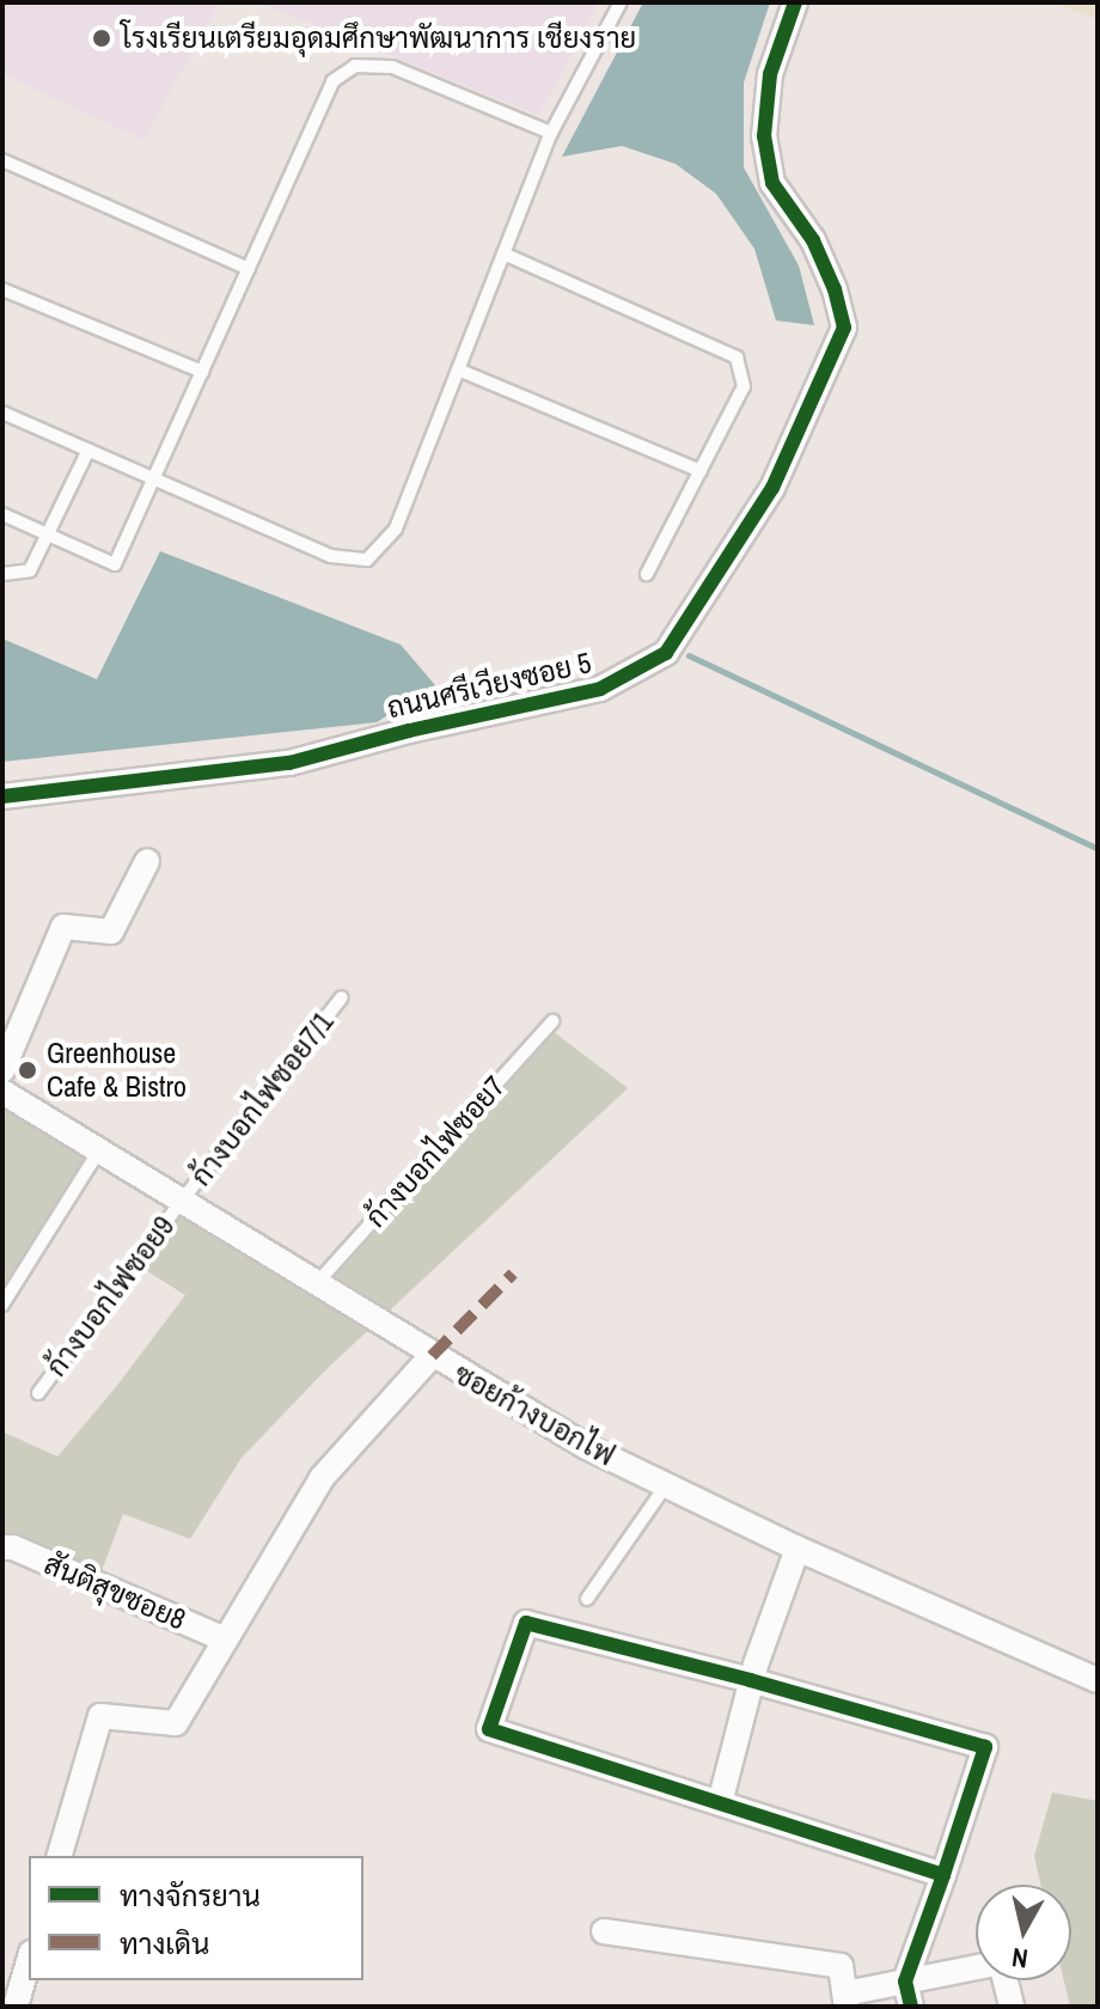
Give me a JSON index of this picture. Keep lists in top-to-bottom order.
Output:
{
  "streets": {
    "street": ["ถนนศรีเวียงซอย 5", "ซอยก้างบอกไฟ", "สันติสุขซอย8"],
    "lane": ["ก้างบอกไฟซอย7/1", "ก้างบอกไฟซอย7", "ก้างบอกไฟซอย9"]
  },
  "crossings": [
    ["ก้างบอกไฟซอย7/1", "ก้างบอกไฟซอย9"],
    ["ก้างบอกไฟซอย7/1", "ซอยก้างบอกไฟ"],
    ["ก้างบอกไฟซอย7", "ซอยก้างบอกไฟ"],
    ["ก้างบอกไฟซอย9", "ซอยก้างบอกไฟ"]
  ],
  "places": ["โรงเรียนเตรียมอุดมศึกษาพัฒนาการ เชียงราย", "Greenhouse Cafe & Bistro"],
  "legend": ["ทางจักรยาน", "ทางเดิน"],
  "north": "bottom"
}
